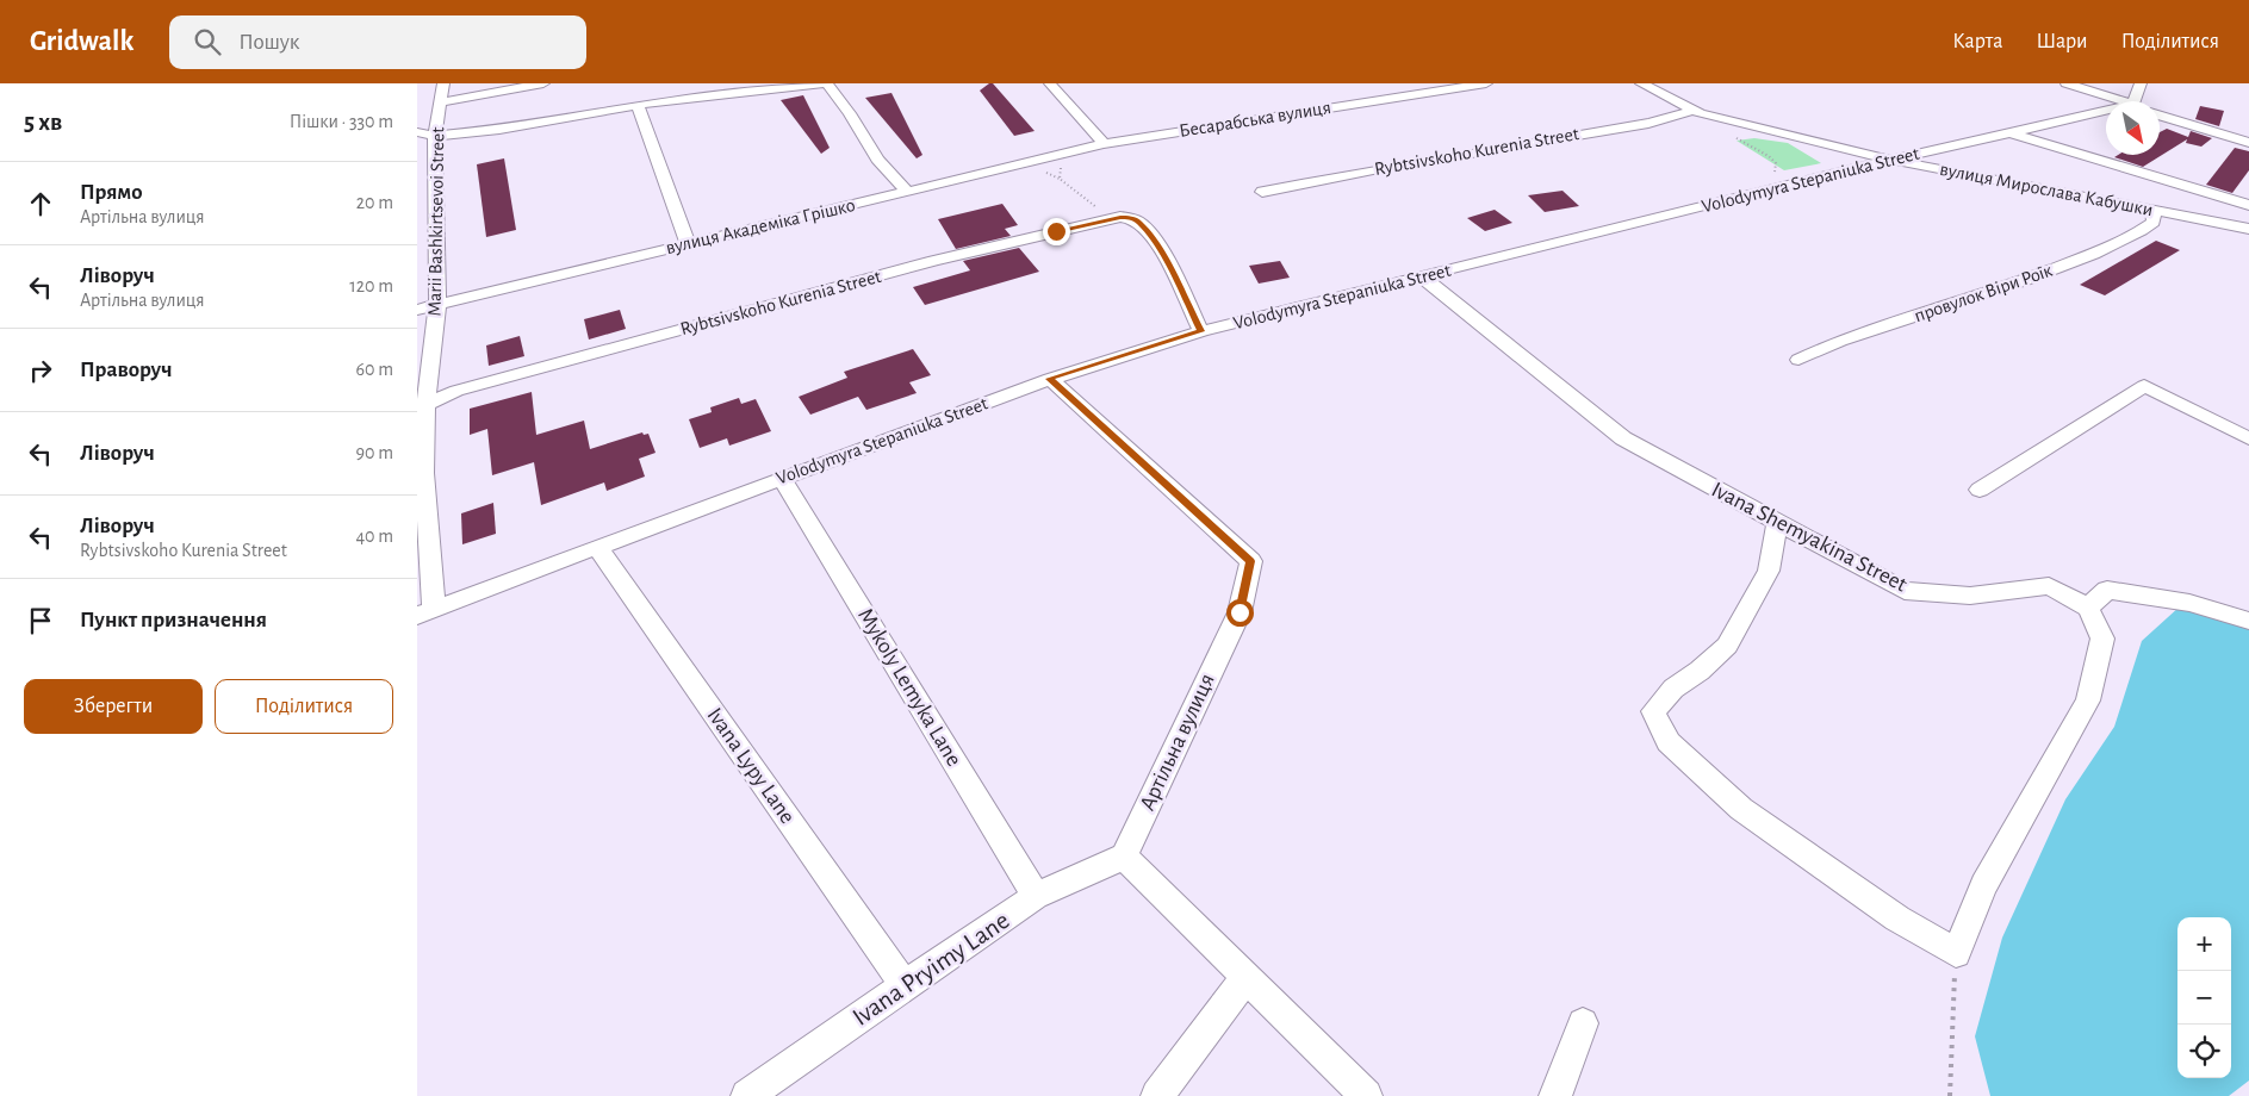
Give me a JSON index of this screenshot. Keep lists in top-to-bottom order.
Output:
{
  "streets": {
    "street": [
      "Бесарабська вулиця",
      "Rybtsivskoho Kurenia Street",
      "Volodymyra Stepaniuka Street",
      "вулиця Мирослава Кабушки",
      "Marii Bashkirtsevoi Street",
      "вулиця Академіка Грішко",
      "провулок Віри Роїк",
      "Ivana Shemyakina Street",
      "Mykoly Lemyka Lane",
      "Артільна вулиця",
      "Ivana Lypy Lane",
      "Ivana Pryimy Lane"
    ]
  },
  "crossings": [
    ["Бесарабська вулиця", "вулиця Академіка Грішко"],
    ["Rybtsivskoho Kurenia Street", "Volodymyra Stepaniuka Street"],
    ["Rybtsivskoho Kurenia Street", "вулиця Мирослава Кабушки"],
    ["Rybtsivskoho Kurenia Street", "Marii Bashkirtsevoi Street"],
    ["Volodymyra Stepaniuka Street", "вулиця Мирослава Кабушки"],
    ["Volodymyra Stepaniuka Street", "Marii Bashkirtsevoi Street"],
    ["Volodymyra Stepaniuka Street", "Ivana Shemyakina Street"],
    ["Volodymyra Stepaniuka Street", "Mykoly Lemyka Lane"],
    ["Volodymyra Stepaniuka Street", "Артільна вулиця"],
    ["Volodymyra Stepaniuka Street", "Ivana Lypy Lane"],
    ["вулиця Мирослава Кабушки", "провулок Віри Роїк"],
    ["Marii Bashkirtsevoi Street", "вулиця Академіка Грішко"],
    ["Mykoly Lemyka Lane", "Ivana Pryimy Lane"],
    ["Артільна вулиця", "Ivana Pryimy Lane"],
    ["Ivana Lypy Lane", "Ivana Pryimy Lane"]
  ],
  "north": "bottom right",
  "page": {
    "header": "Gridwalk",
    "search": "Пошук",
    "nav": ["Карта", "Шари", "Поділитися"],
    "heading": ["5 хв", "Пішки · 330 m"],
    "list": [
      ["Прямо", "Артільна вулиця", "20 m"],
      ["Ліворуч", "Артільна вулиця", "120 m"],
      ["Праворуч", "60 m"],
      ["Ліворуч", "90 m"],
      ["Ліворуч", "Rybtsivskoho Kurenia Street", "40 m"],
      "Пункт призначення"
    ],
    "buttons": ["Зберегти", "Поділитися"],
    "map_buttons": ["+", "−"]
  }
}
